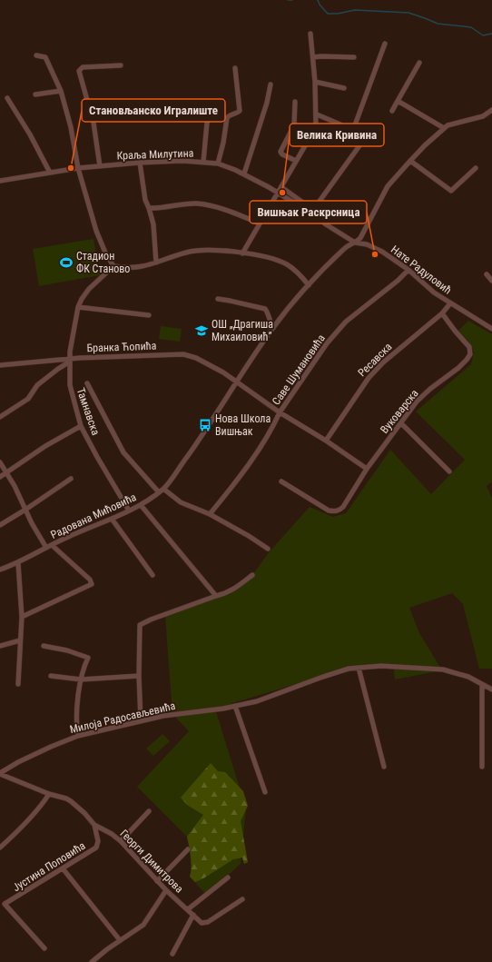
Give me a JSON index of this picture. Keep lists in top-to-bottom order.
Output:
{
  "streets": {
    "street": [
      "Краља Милутина",
      "Нате Радуловић",
      "Бранка Ћопића",
      "Ресавска",
      "Саве Шумановића",
      "Тамнавска",
      "Вуковарска",
      "Радована Мићовића",
      "Милоја Радосављевића",
      "Георги Димитрова",
      "Јустина Поповића"
    ]
  },
  "crossings": [
    ["Краља Милутина", "Нате Радуловић"],
    ["Краља Милутина", "Радована Мићовића"],
    ["Нате Радуловић", "Ресавска"],
    ["Нате Радуловић", "Саве Шумановића"],
    ["Нате Радуловић", "Радована Мићовића"],
    ["Бранка Ћопића", "Ресавска"],
    ["Бранка Ћопића", "Саве Шумановића"],
    ["Бранка Ћопића", "Тамнавска"],
    ["Бранка Ћопића", "Вуковарска"],
    ["Бранка Ћопића", "Радована Мићовића"],
    ["Ресавска", "Вуковарска"],
    ["Тамнавска", "Радована Мићовића"],
    ["Милоја Радосављевића", "Георги Димитрова"],
    ["Георги Димитрова", "Јустина Поповића"]
  ],
  "places": {
    "other": ["Становљанско Игралиште", "Велика Кривина", "Вишњак Раскрсница"],
    "sports": ["Стадион ФК Станово"],
    "school or university": ["ОШ „Драгиша Михаиловић”"],
    "bus stop": ["Нова Школа Вишњак"]
  }
}
